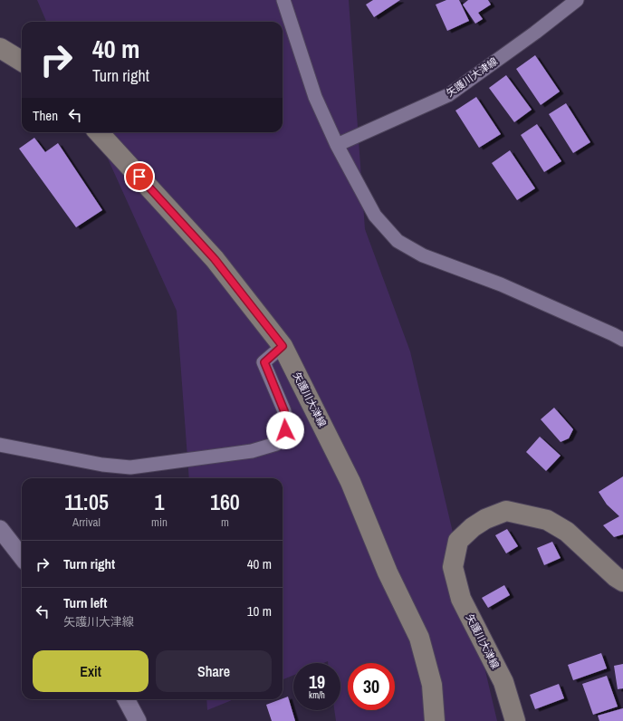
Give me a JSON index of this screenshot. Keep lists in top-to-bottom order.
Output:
{
  "streets": {
    "main road": ["矢護川大津線"]
  },
  "page": {
    "turn": ["40 m", "Turn right"],
    "then": "Then",
    "eta": [
      "11:05",
      "Arrival",
      "1",
      "min",
      "160",
      "m"
    ],
    "list": [
      {
        "name": "Turn right",
        "value": "40 m"
      },
      {
        "name": "Turn left",
        "note": "矢護川大津線",
        "value": "10 m"
      }
    ],
    "buttons": ["Exit", "Share"],
    "speed": "19 km/h",
    "limit": "30"
  }
}
